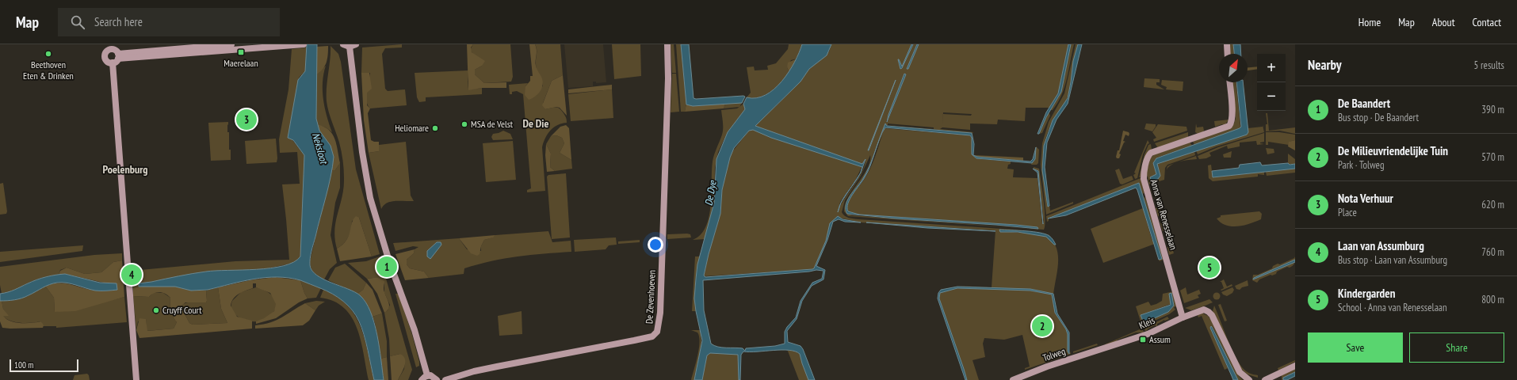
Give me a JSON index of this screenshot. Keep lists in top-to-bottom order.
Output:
{
  "streets": {
    "street": [
      "Anna van Renesselaan",
      "De Zevenhoeven",
      "Kleis",
      "Tolweg"
    ]
  },
  "crossings": [
    ["Anna van Renesselaan", "Kleis"],
    ["Kleis", "Tolweg"]
  ],
  "districts": ["De Die", "Poelenburg"],
  "water": ["Neksloot", "De Dye"],
  "places": {
    "transit": ["Maerelaan", "Assum"],
    "other": [
      "Beethoven Eten & Drinken",
      "MSA de Velst",
      "Heliomare",
      "Cruyff Court"
    ]
  },
  "scale_bar": "100 m",
  "north": "top right",
  "page": {
    "header": "Map",
    "search": "Search here",
    "nav": [
      "Home",
      "Map",
      "About",
      "Contact"
    ],
    "heading": ["Nearby", "5 results"],
    "map_buttons": ["+", "−"],
    "list": [
      {
        "mark": "1",
        "name": "De Baandert",
        "note": "Bus stop · De Baandert",
        "value": "390 m"
      },
      {
        "mark": "2",
        "name": "De Milieuvriendelijke Tuin",
        "note": "Park · Tolweg",
        "value": "570 m"
      },
      {
        "mark": "3",
        "name": "Nota Verhuur",
        "note": "Place",
        "value": "620 m"
      },
      {
        "mark": "4",
        "name": "Laan van Assumburg",
        "note": "Bus stop · Laan van Assumburg",
        "value": "760 m"
      },
      {
        "mark": "5",
        "name": "Kindergarden",
        "note": "School · Anna van Renesselaan",
        "value": "800 m"
      }
    ],
    "pins": [
      "3",
      "1",
      "5",
      "4",
      "2"
    ],
    "buttons": ["Save", "Share"],
    "scale": "100 m"
  }
}
